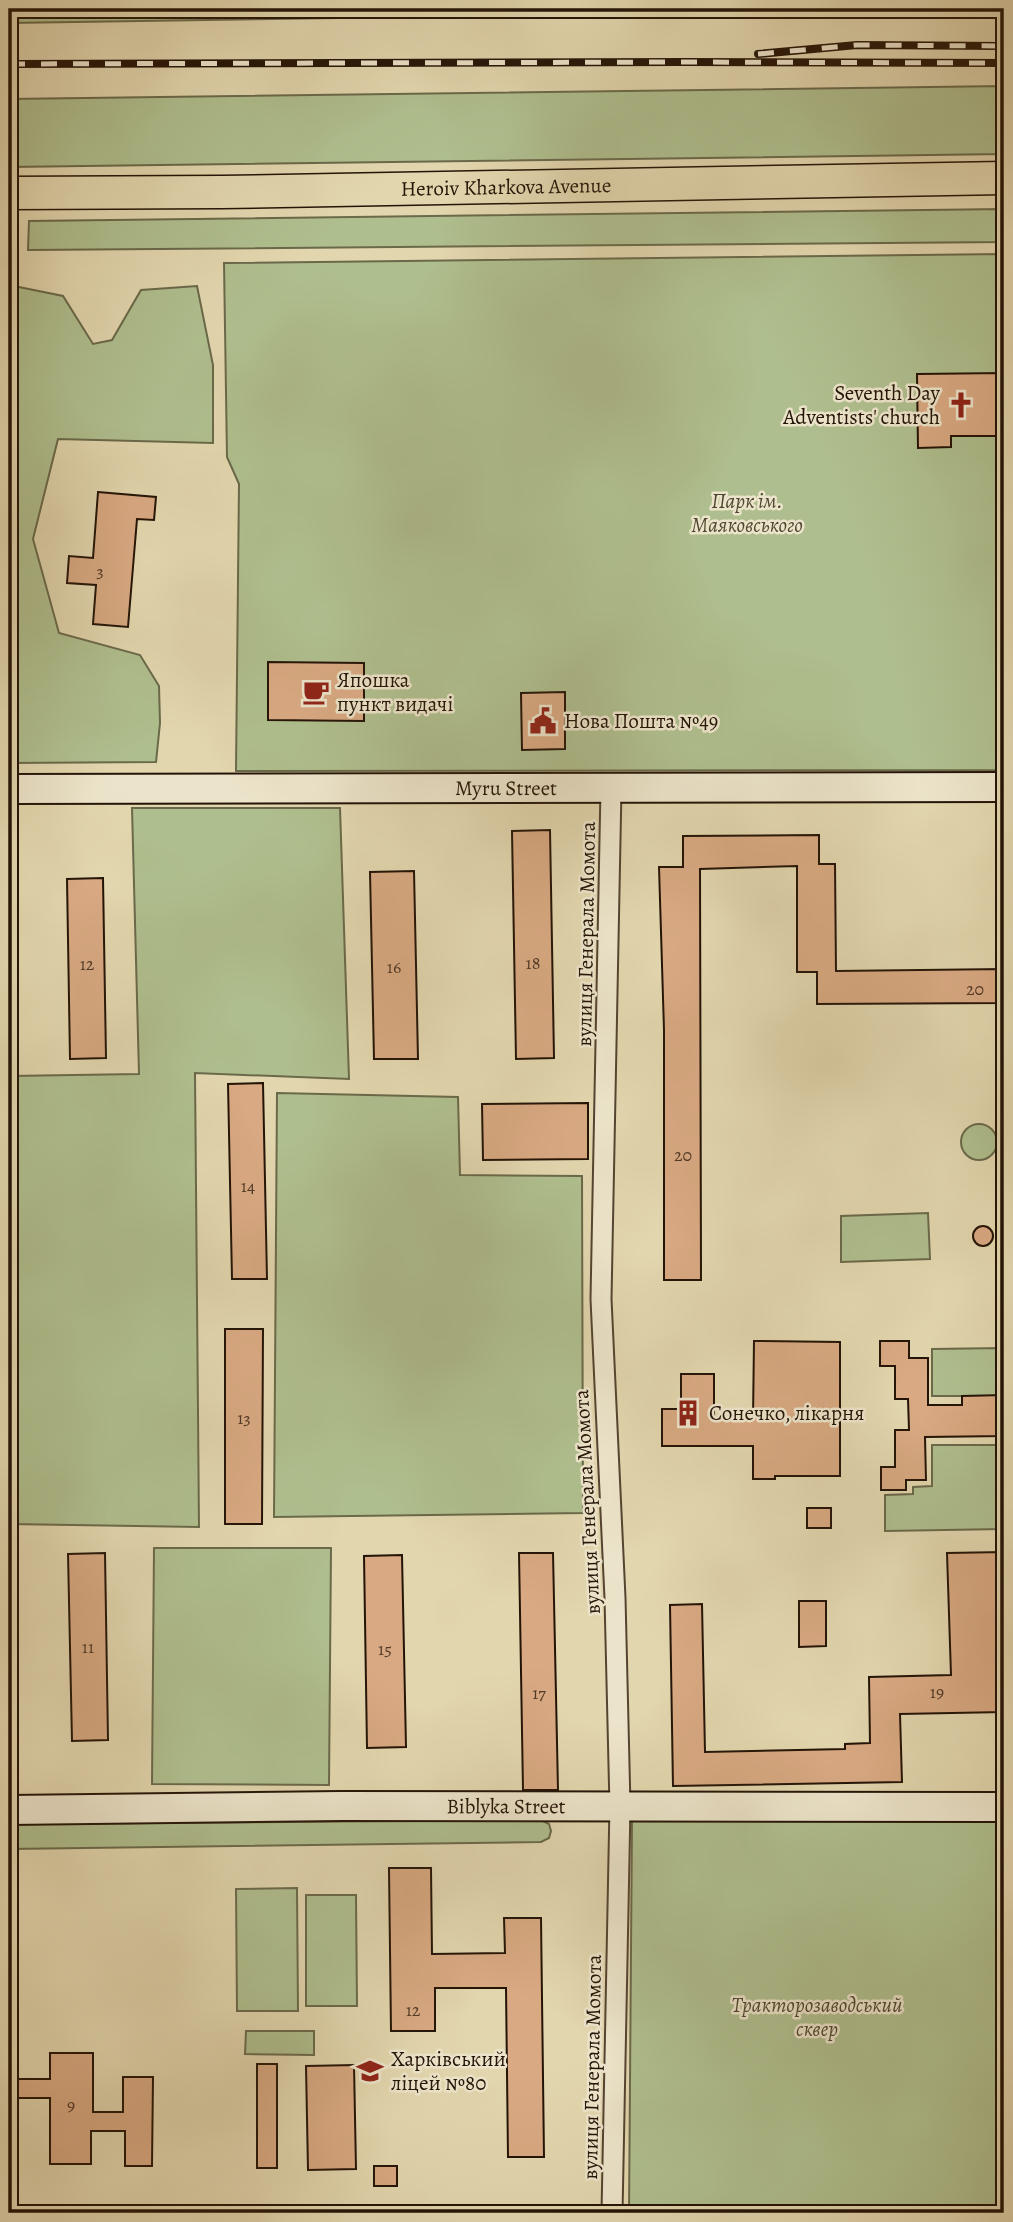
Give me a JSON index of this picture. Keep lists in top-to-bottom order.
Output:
{
  "streets": {
    "main road": ["Heroiv Kharkova Avenue"],
    "street": ["Myru Street", "вулиця Генерала Момота", "Biblyka Street"]
  },
  "crossings": [
    ["Myru Street", "вулиця Генерала Момота"],
    ["вулиця Генерала Момота", "Biblyka Street"]
  ],
  "parks": ["Парк ім. Маяковського", "Тракторозаводський сквер"],
  "places": {
    "church": ["Seventh Day Adventists' church"],
    "cafe": ["Япошка пункт видачі"],
    "public building": ["Нова Пошта №49"],
    "building": ["Сонечко, лікарня"],
    "school or university": ["Харківський ліцей №80"]
  },
  "house_numbers": [
    "3",
    "18",
    "12",
    "16",
    "20",
    "20",
    "14",
    "13",
    "11",
    "15",
    "19",
    "17",
    "12",
    "9"
  ]
}
